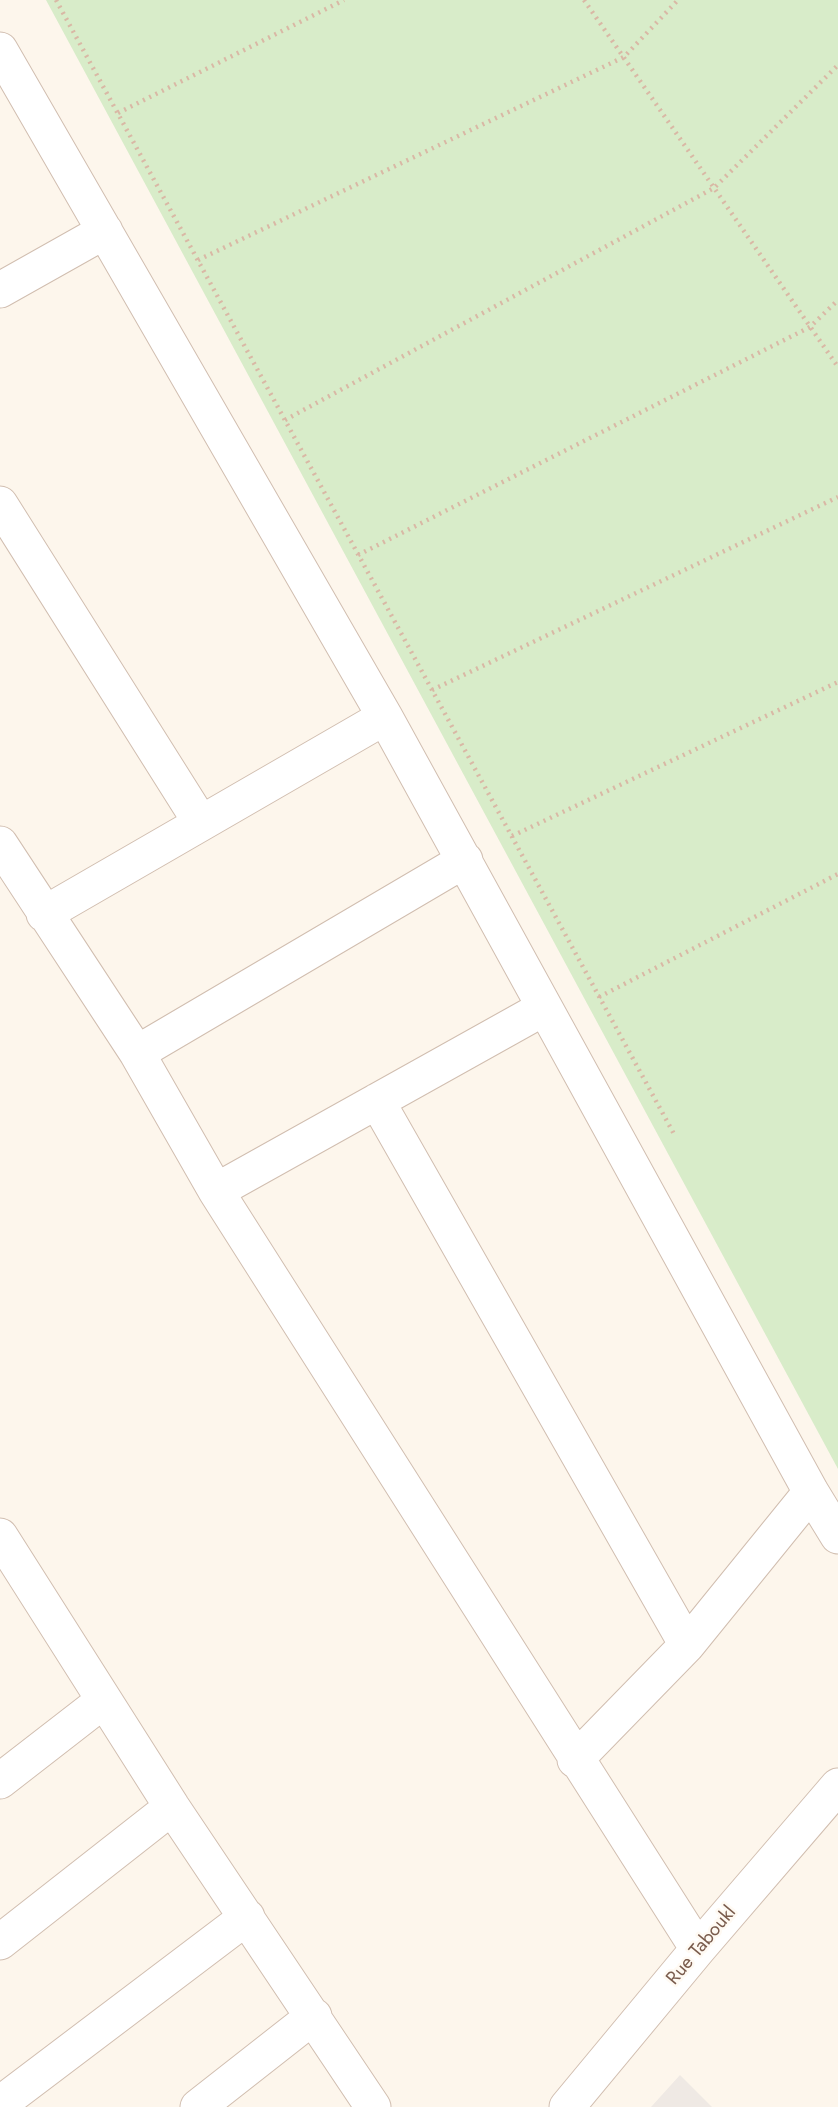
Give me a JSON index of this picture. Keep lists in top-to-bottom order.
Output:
{
  "streets": {
    "street": ["Rue Taboukl"]
  }
}
